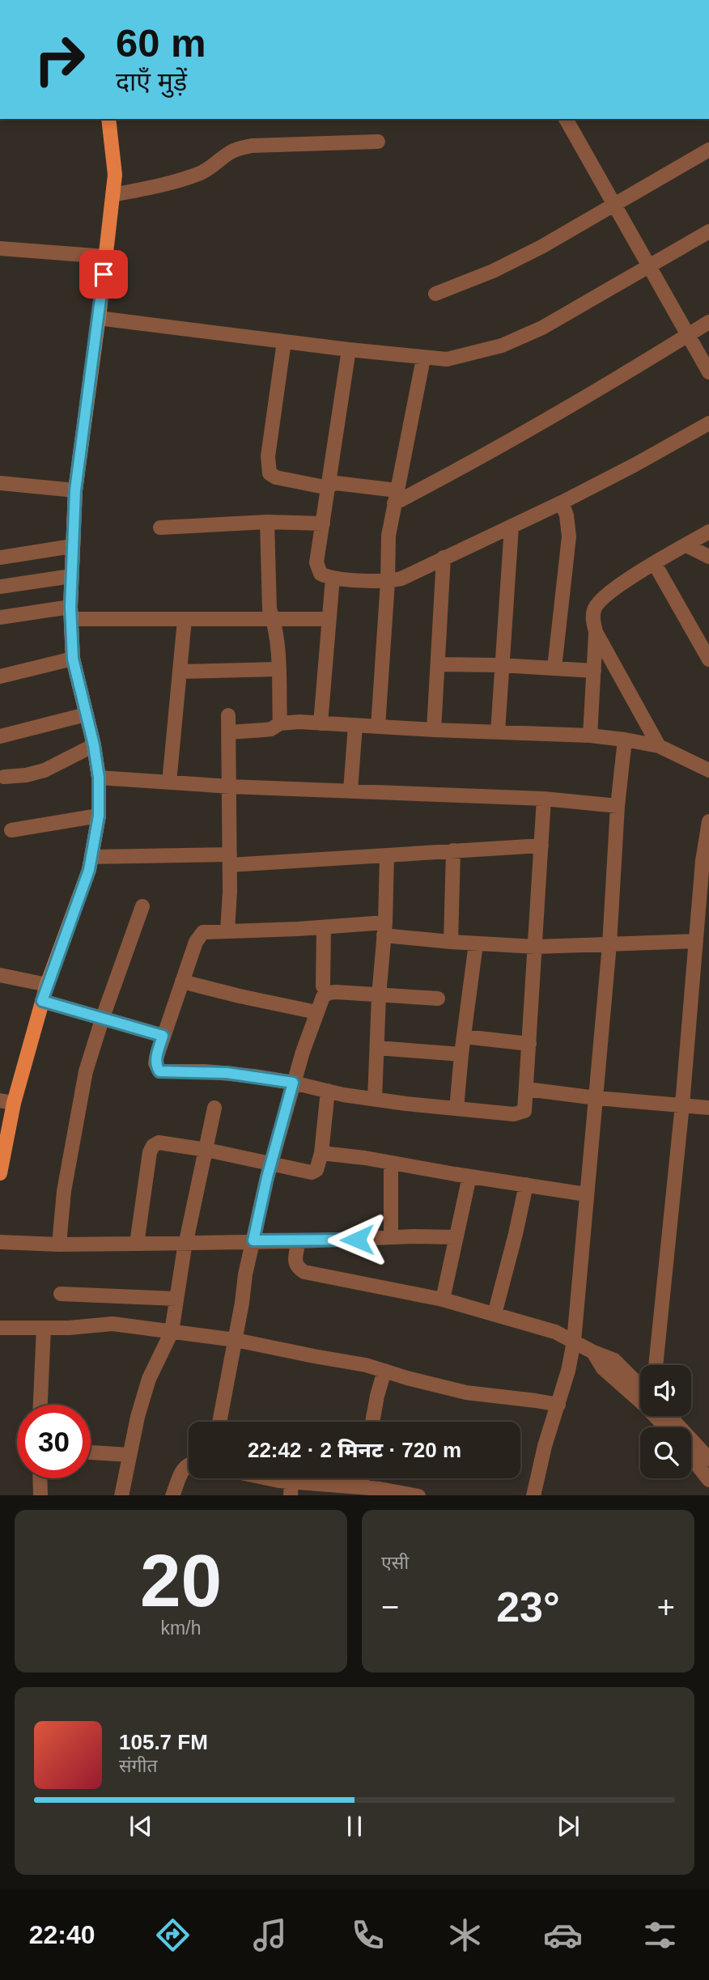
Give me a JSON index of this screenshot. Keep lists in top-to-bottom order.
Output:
{
  "page": {
    "turn": ["60 m", "दाएँ मुड़ें"],
    "limit": "30",
    "trip": "22:42 · 2 मिनट · 720 m",
    "tile": [
      ["20", "km/h"],
      "एसी"
    ],
    "heat": ["−", "23°", "+"],
    "song": ["105.7 FM", "संगीत"],
    "tabs": "22:40"
  }
}
